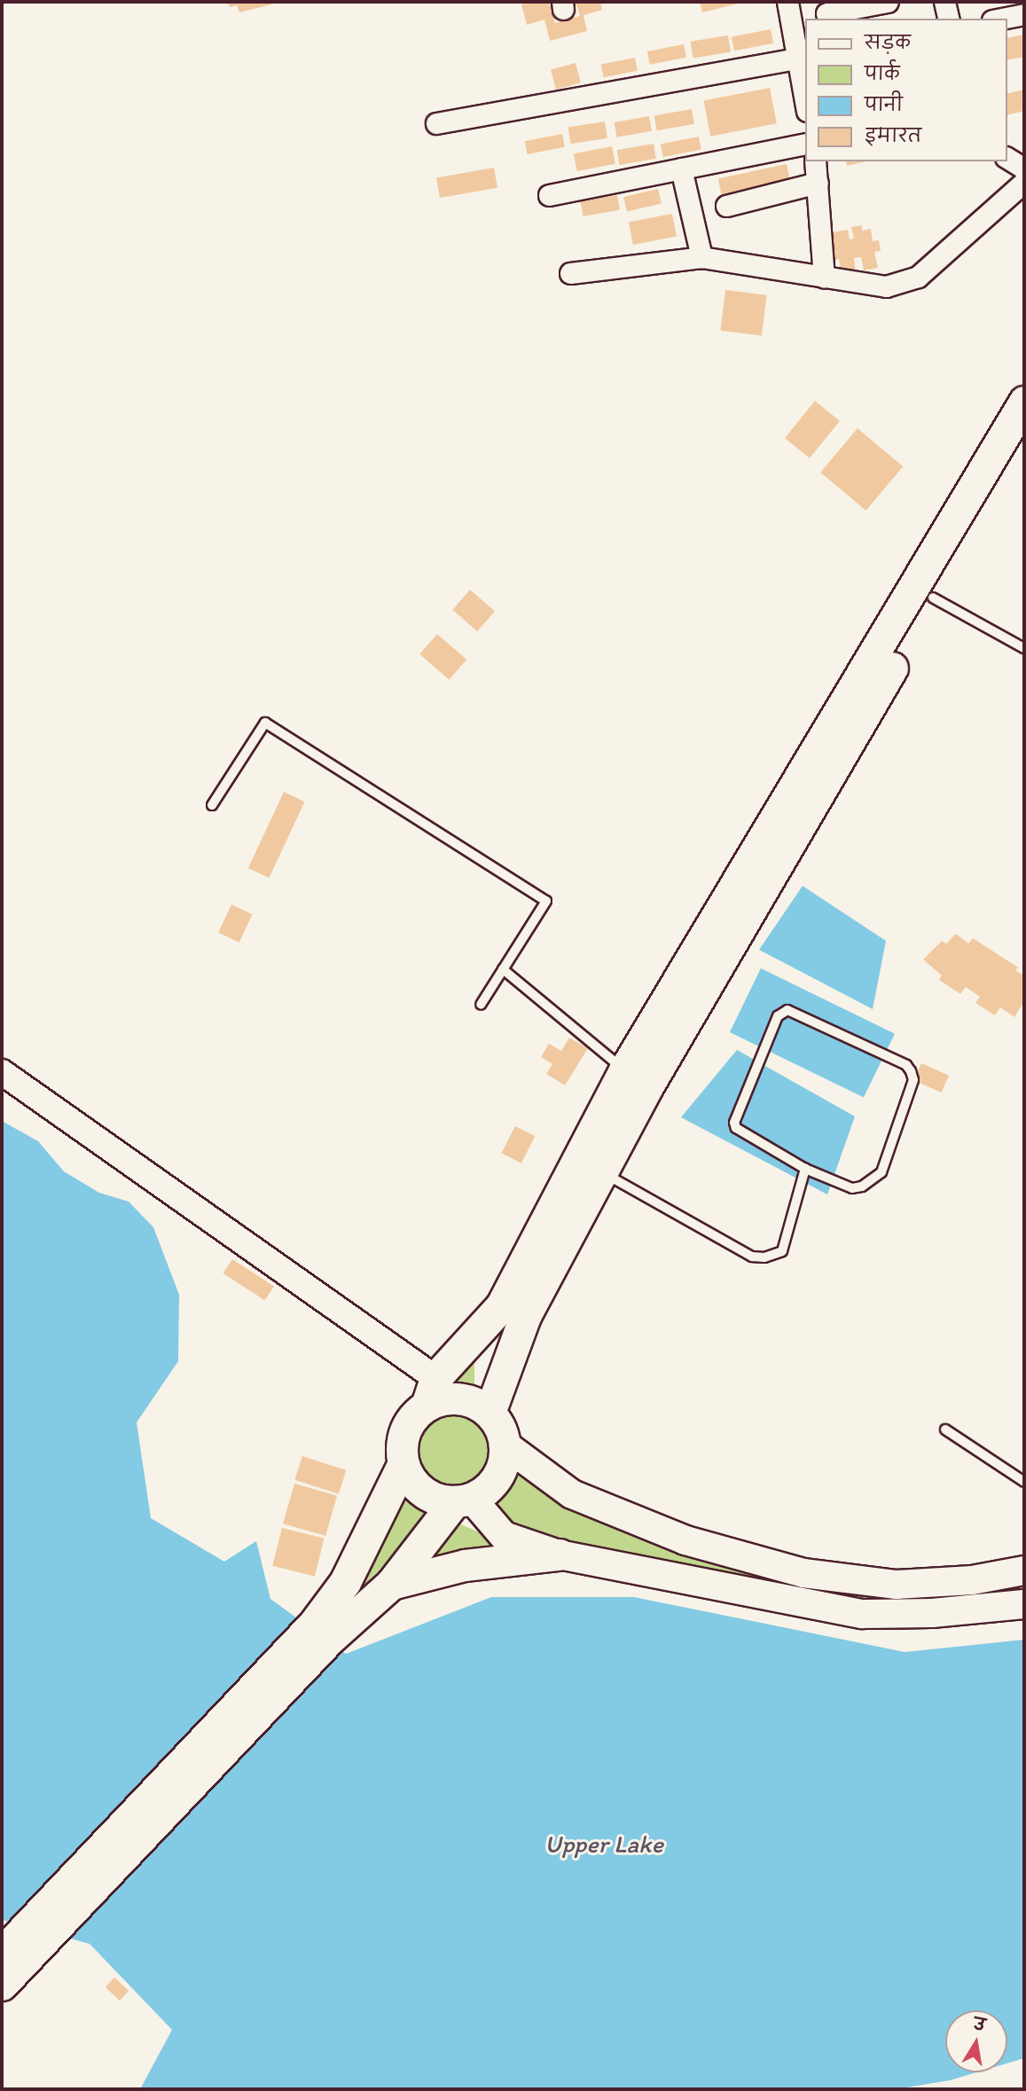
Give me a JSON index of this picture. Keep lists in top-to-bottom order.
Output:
{
  "water": ["Upper Lake"],
  "legend": [
    "सड़क",
    "पार्क",
    "पानी",
    "इमारत"
  ],
  "north": "top"
}
